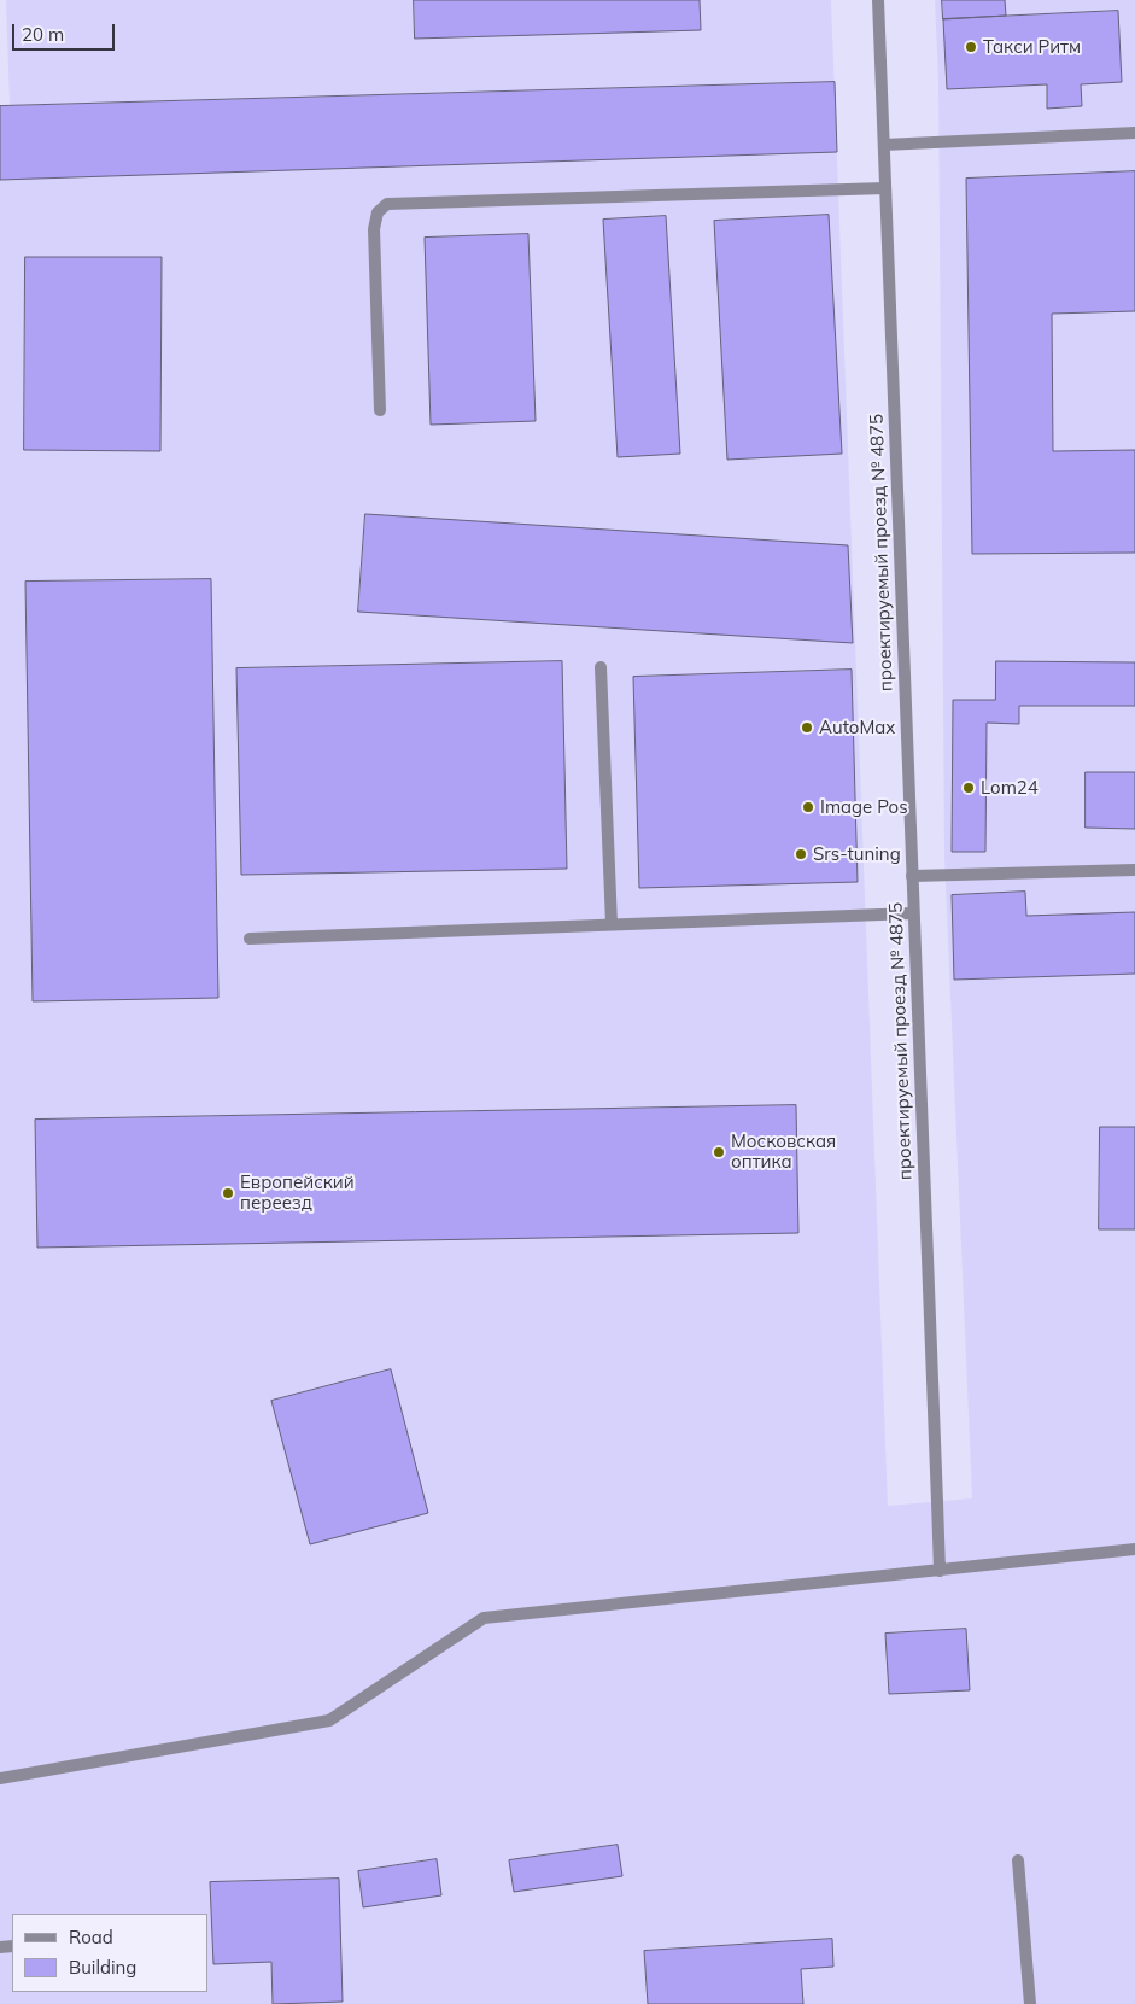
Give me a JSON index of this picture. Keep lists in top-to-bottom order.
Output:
{
  "streets": {
    "street": ["проектируемый проезд № 4875"]
  },
  "places": [
    "Такси Ритм",
    "AutoMax",
    "Lom24",
    "Image Pos",
    "Srs-tuning",
    "Московская оптика",
    "Европейский переезд"
  ],
  "legend": ["Road", "Building"],
  "scale_bar": "20 m"
}
